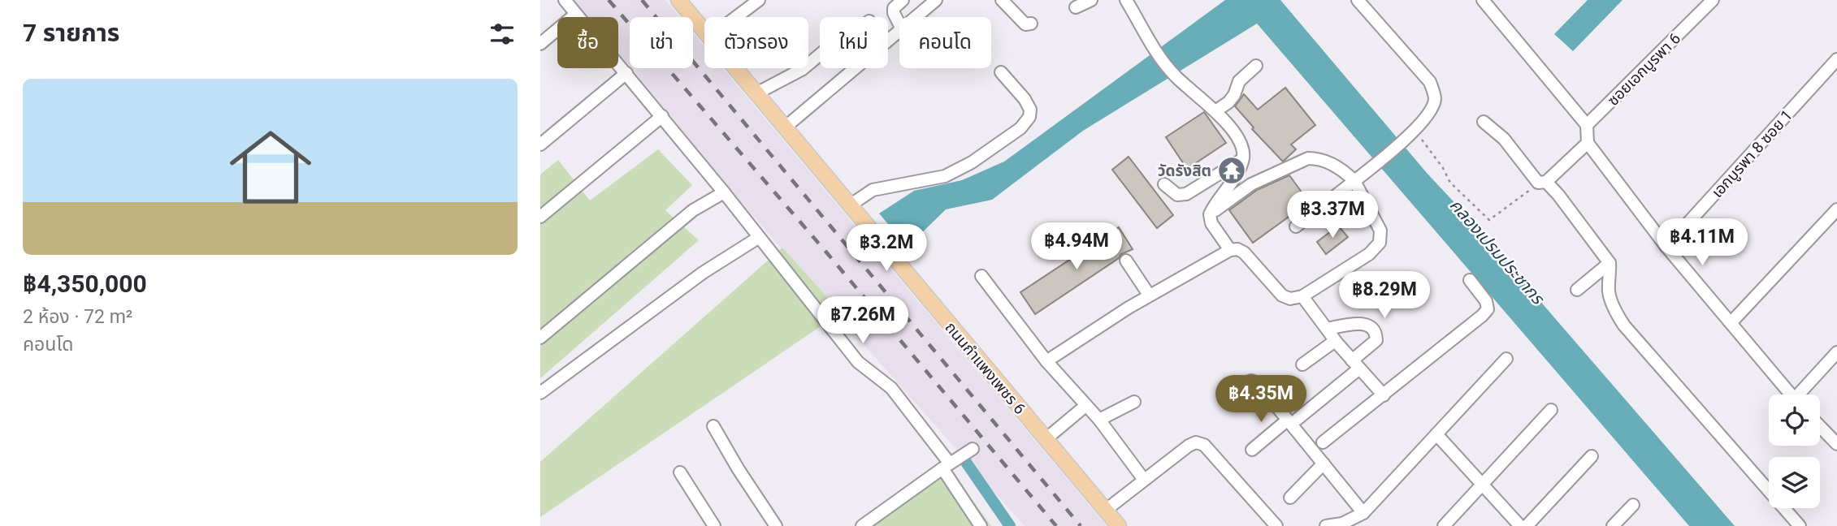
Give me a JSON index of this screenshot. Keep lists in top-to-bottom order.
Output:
{
  "streets": {
    "main road": ["ถนนกำแพงเพชร 6"],
    "street": ["ซอยเอกบูรพา 6", "เอกบูรพา 8 ซอย 1"]
  },
  "water": ["คลองเปรมประชากร"],
  "places": {
    "temple": ["วัดรังสิต"]
  },
  "page": {
    "heading": "7 รายการ",
    "chip": [
      "ซื้อ",
      "เช่า",
      "ตัวกรอง",
      "ใหม่",
      "คอนโด"
    ],
    "list": [
      {
        "name": "฿4,350,000",
        "note": "2 ห้อง · 72 m² · คอนโด"
      }
    ],
    "price": [
      "฿3.37M",
      "฿4.11M",
      "฿4.94M",
      "฿3.2M",
      "฿8.29M",
      "฿7.26M",
      "฿4.35M"
    ]
  }
}
